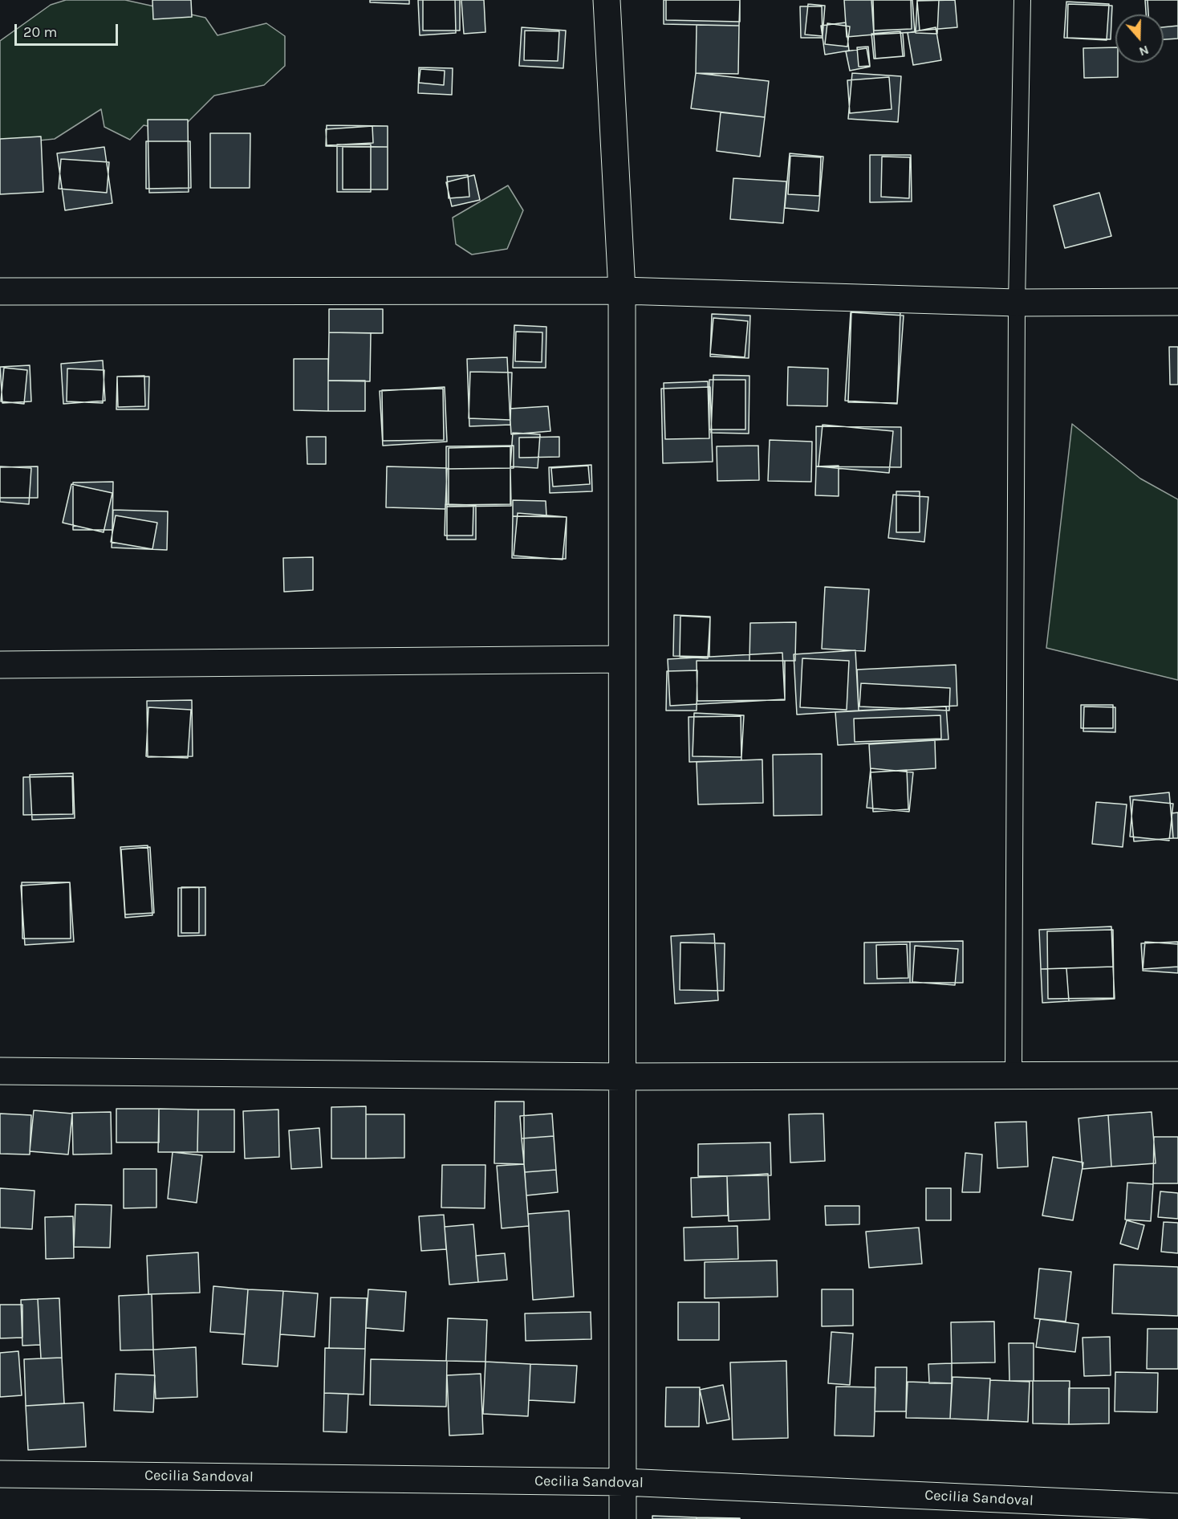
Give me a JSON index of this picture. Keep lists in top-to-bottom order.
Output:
{
  "streets": {
    "street": ["Cecilia Sandoval"]
  },
  "scale_bar": "20 m",
  "north": "bottom"
}
